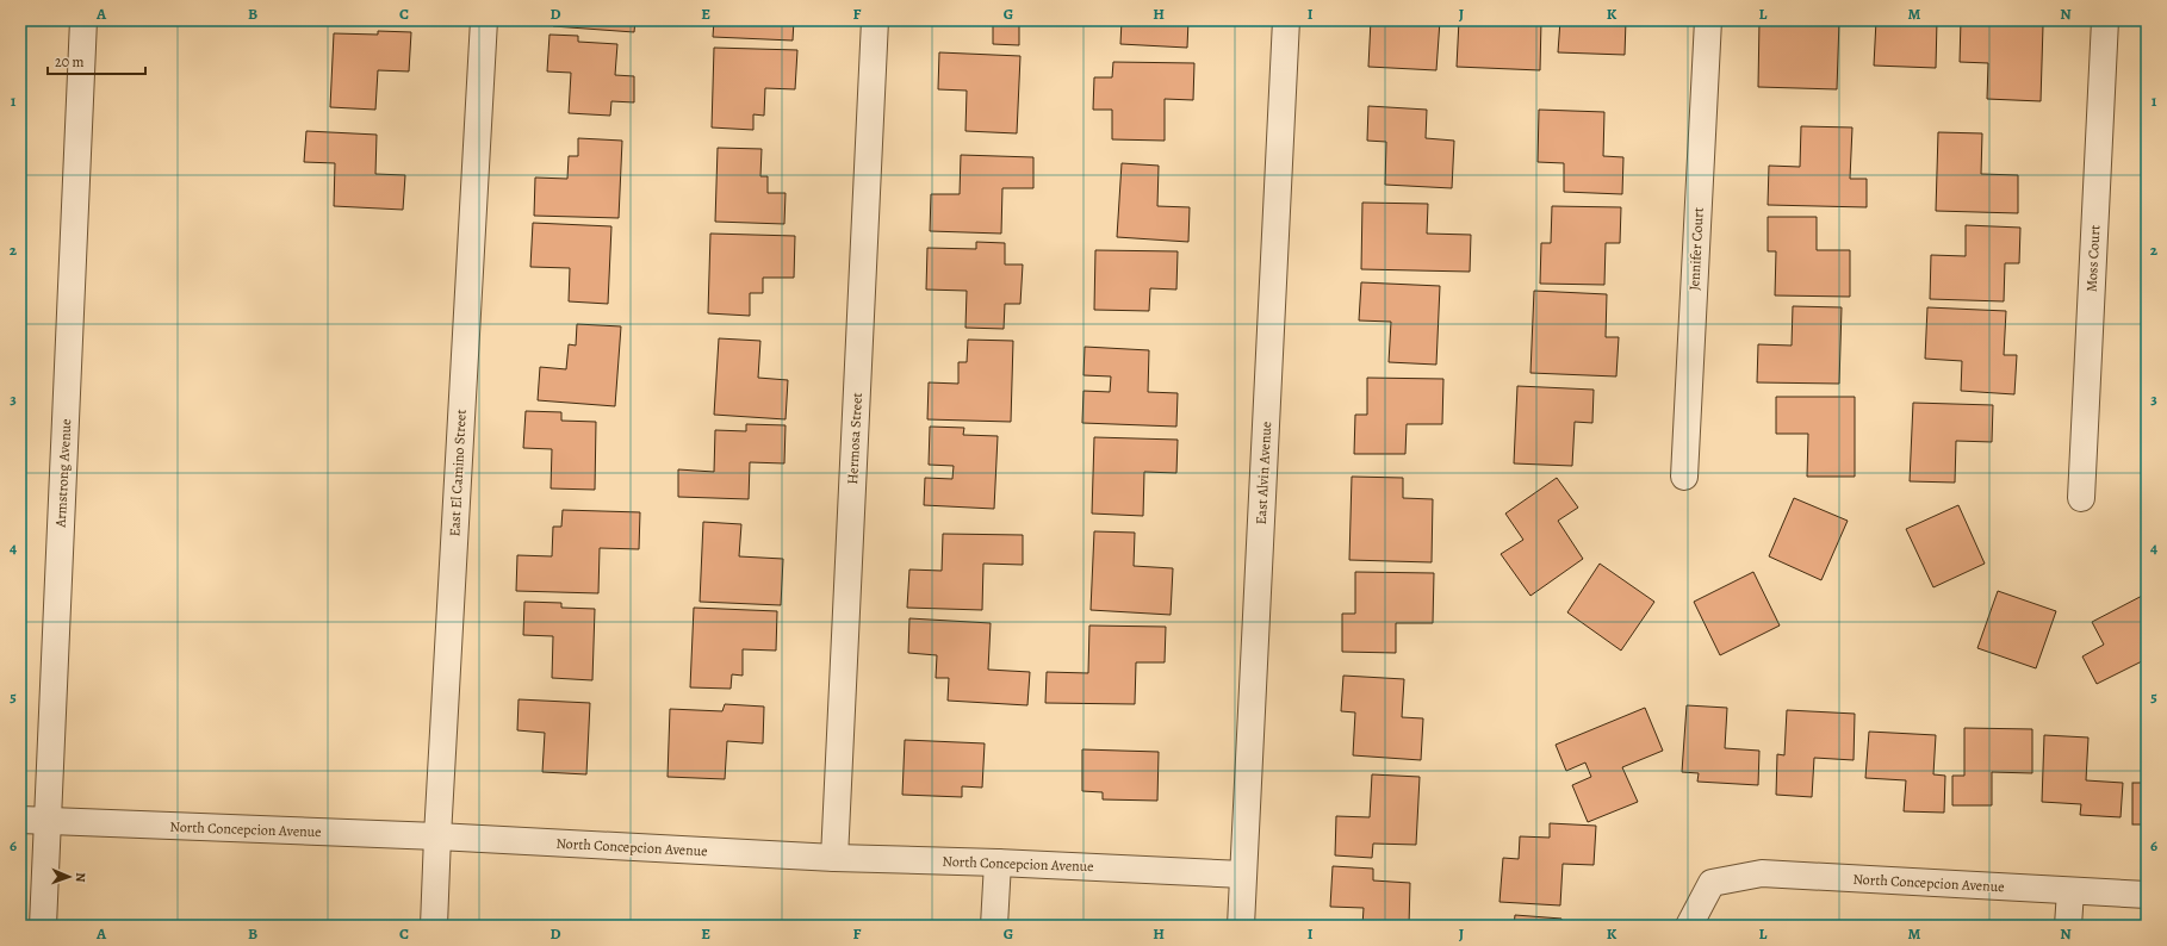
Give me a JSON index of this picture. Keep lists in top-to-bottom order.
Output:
{
  "streets": {
    "street": [
      "Jennifer Court",
      "Moss Court",
      "Hermosa Street",
      "Armstrong Avenue",
      "East El Camino Street",
      "East Alvin Avenue",
      "North Concepcion Avenue"
    ]
  },
  "crossings": [
    ["Hermosa Street", "North Concepcion Avenue"],
    ["Armstrong Avenue", "North Concepcion Avenue"],
    ["East El Camino Street", "North Concepcion Avenue"],
    ["East Alvin Avenue", "North Concepcion Avenue"]
  ],
  "scale_bar": "20 m",
  "north": "right",
  "grid": {
    "columns": [
      "A",
      "B",
      "C",
      "D",
      "E",
      "F",
      "G",
      "H",
      "I",
      "J",
      "K",
      "L",
      "M",
      "N"
    ],
    "rows": [
      "1",
      "2",
      "3",
      "4",
      "5",
      "6"
    ]
  }
}
